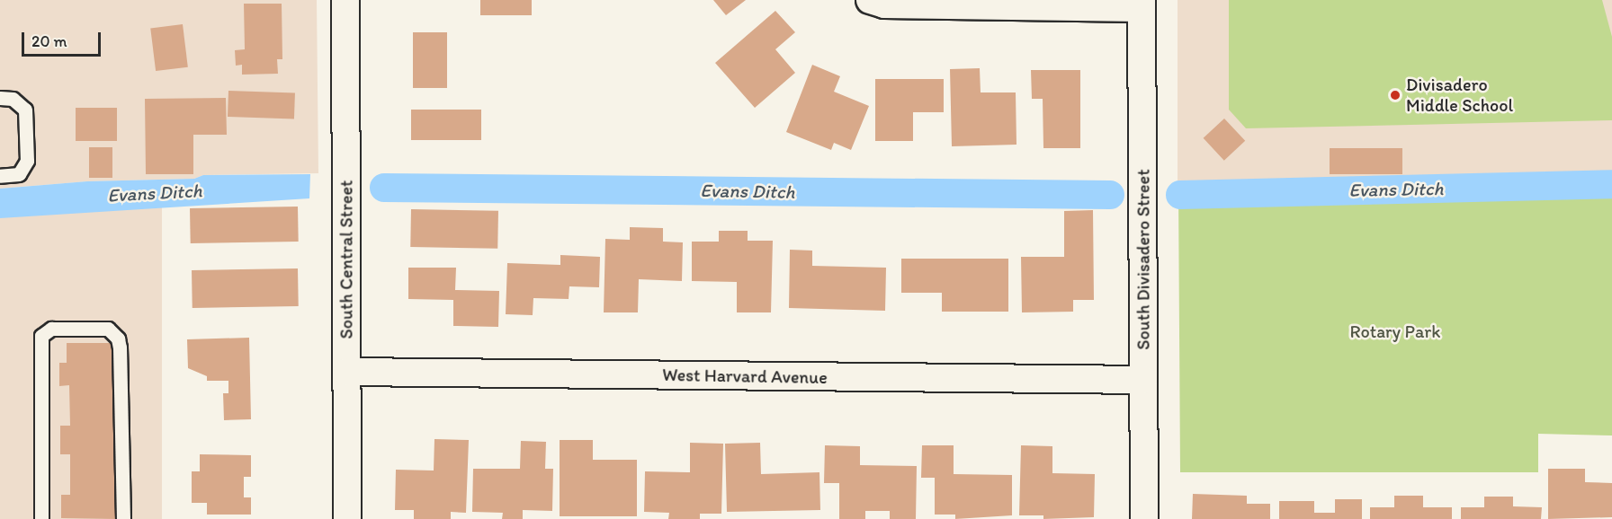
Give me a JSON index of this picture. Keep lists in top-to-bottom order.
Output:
{
  "streets": {
    "street": ["South Central Street", "South Divisadero Street", "West Harvard Avenue"]
  },
  "crossings": [
    ["South Central Street", "West Harvard Avenue"],
    ["South Divisadero Street", "West Harvard Avenue"]
  ],
  "water": ["Evans Ditch"],
  "parks": ["Rotary Park"],
  "places": ["Divisadero Middle School"],
  "scale_bar": "20 m"
}
